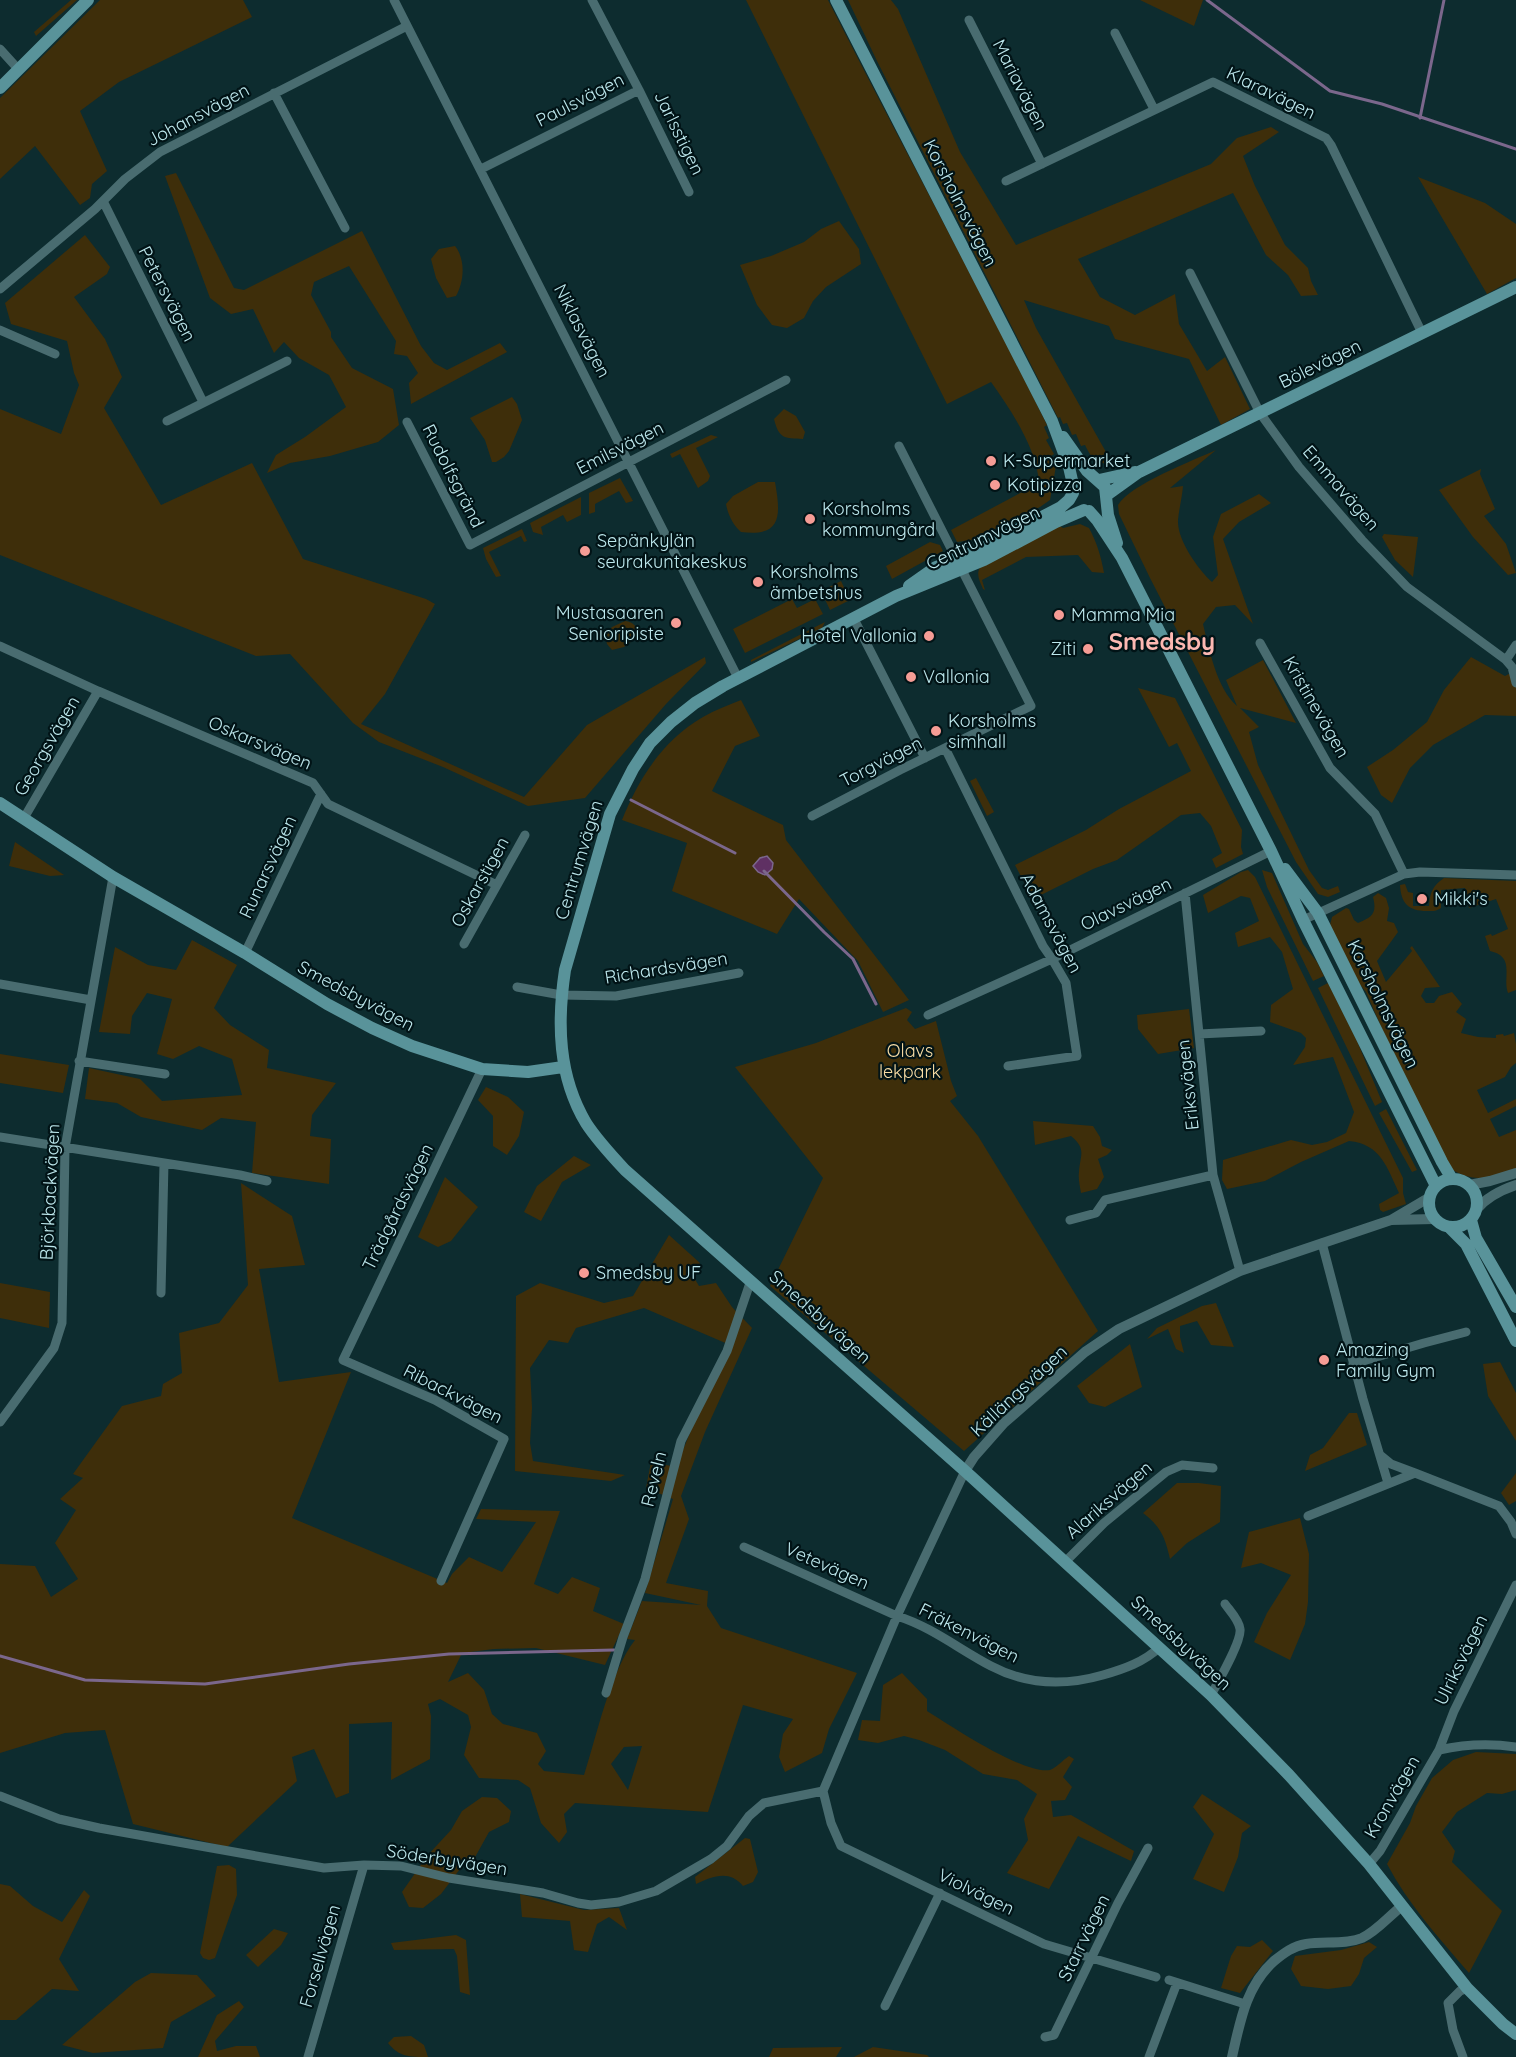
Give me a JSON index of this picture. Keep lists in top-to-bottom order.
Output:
{
  "streets": {
    "main road": [
      "Korsholmsvägen",
      "Bölevägen",
      "Centrumvägen",
      "Smedsbyvägen"
    ],
    "street": [
      "Mariavägen",
      "Klaravägen",
      "Paulsvägen",
      "Johansvägen",
      "Jarlsstigen",
      "Petersvägen",
      "Niklasvägen",
      "Emilsvägen",
      "Rudolfsgränd",
      "Emmavägen",
      "Kristinevägen",
      "Oskarsvägen",
      "Georgsvägen",
      "Torgvägen",
      "Runarsvägen",
      "Oskarstigen",
      "Olavsvägen",
      "Adamsvägen",
      "Richardsvägen",
      "Eriksvägen",
      "Björkbackvägen",
      "Trädgårdsvägen",
      "Källängsvägen",
      "Ribackvägen",
      "Reveln",
      "Alariksvägen",
      "Vetevägen",
      "Fräkenvägen",
      "Ulriksvägen",
      "Kronvägen",
      "Söderbyvägen",
      "Violvägen",
      "Starrvägen",
      "Forsellvägen"
    ]
  },
  "crossings": [
    ["Mariavägen", "Klaravägen"],
    ["Klaravägen", "Bölevägen"],
    ["Paulsvägen", "Jarlsstigen"],
    ["Paulsvägen", "Niklasvägen"],
    ["Johansvägen", "Petersvägen"],
    ["Johansvägen", "Niklasvägen"],
    ["Korsholmsvägen", "Bölevägen"],
    ["Korsholmsvägen", "Centrumvägen"],
    ["Korsholmsvägen", "Olavsvägen"],
    ["Korsholmsvägen", "Källängsvägen"],
    ["Niklasvägen", "Emilsvägen"],
    ["Niklasvägen", "Centrumvägen"],
    ["Bölevägen", "Emmavägen"],
    ["Bölevägen", "Centrumvägen"],
    ["Emilsvägen", "Rudolfsgränd"],
    ["Centrumvägen", "Torgvägen"],
    ["Centrumvägen", "Richardsvägen"],
    ["Centrumvägen", "Smedsbyvägen"],
    ["Oskarsvägen", "Georgsvägen"],
    ["Oskarsvägen", "Runarsvägen"],
    ["Oskarsvägen", "Oskarstigen"],
    ["Georgsvägen", "Smedsbyvägen"],
    ["Torgvägen", "Adamsvägen"],
    ["Runarsvägen", "Smedsbyvägen"],
    ["Olavsvägen", "Adamsvägen"],
    ["Olavsvägen", "Eriksvägen"],
    ["Smedsbyvägen", "Björkbackvägen"],
    ["Smedsbyvägen", "Trädgårdsvägen"],
    ["Smedsbyvägen", "Källängsvägen"],
    ["Smedsbyvägen", "Reveln"],
    ["Smedsbyvägen", "Alariksvägen"],
    ["Smedsbyvägen", "Fräkenvägen"],
    ["Smedsbyvägen", "Kronvägen"],
    ["Eriksvägen", "Källängsvägen"],
    ["Trädgårdsvägen", "Ribackvägen"],
    ["Källängsvägen", "Vetevägen"],
    ["Källängsvägen", "Fräkenvägen"],
    ["Källängsvägen", "Söderbyvägen"],
    ["Källängsvägen", "Violvägen"],
    ["Vetevägen", "Fräkenvägen"],
    ["Ulriksvägen", "Kronvägen"],
    ["Söderbyvägen", "Violvägen"],
    ["Söderbyvägen", "Forsellvägen"],
    ["Violvägen", "Starrvägen"]
  ],
  "districts": ["Smedsby"],
  "parks": ["Olavs lekpark"],
  "places": [
    "K-Supermarket",
    "Kotipizza",
    "Korsholms kommungård",
    "Sepänkylän seurakuntakeskus",
    "Korsholms ämbetshus",
    "Mamma Mia",
    "Mustasaaren Senioripiste",
    "Hotel Vallonia",
    "Ziti",
    "Vallonia",
    "Korsholms simhall",
    "Mikki's",
    "Smedsby UF",
    "Amazing Family Gym"
  ]
}
